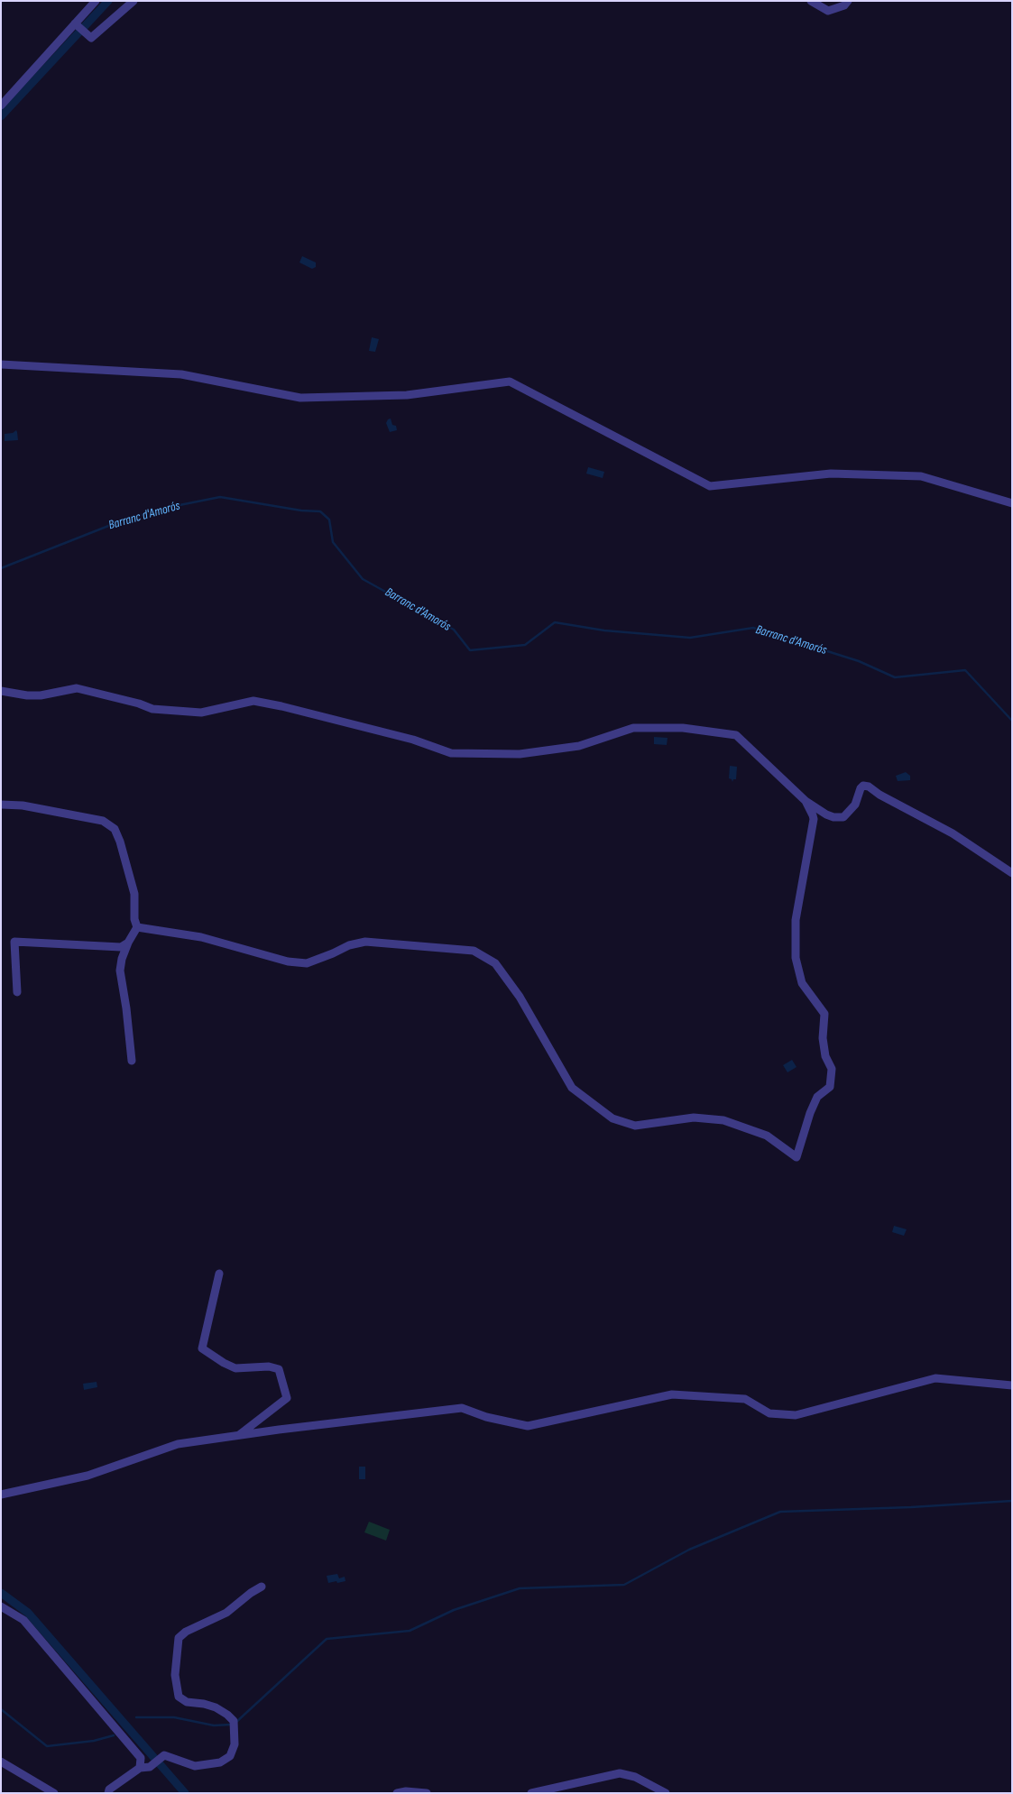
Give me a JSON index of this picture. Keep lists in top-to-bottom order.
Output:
{
  "water": ["Barranc d'Amorós"]
}
